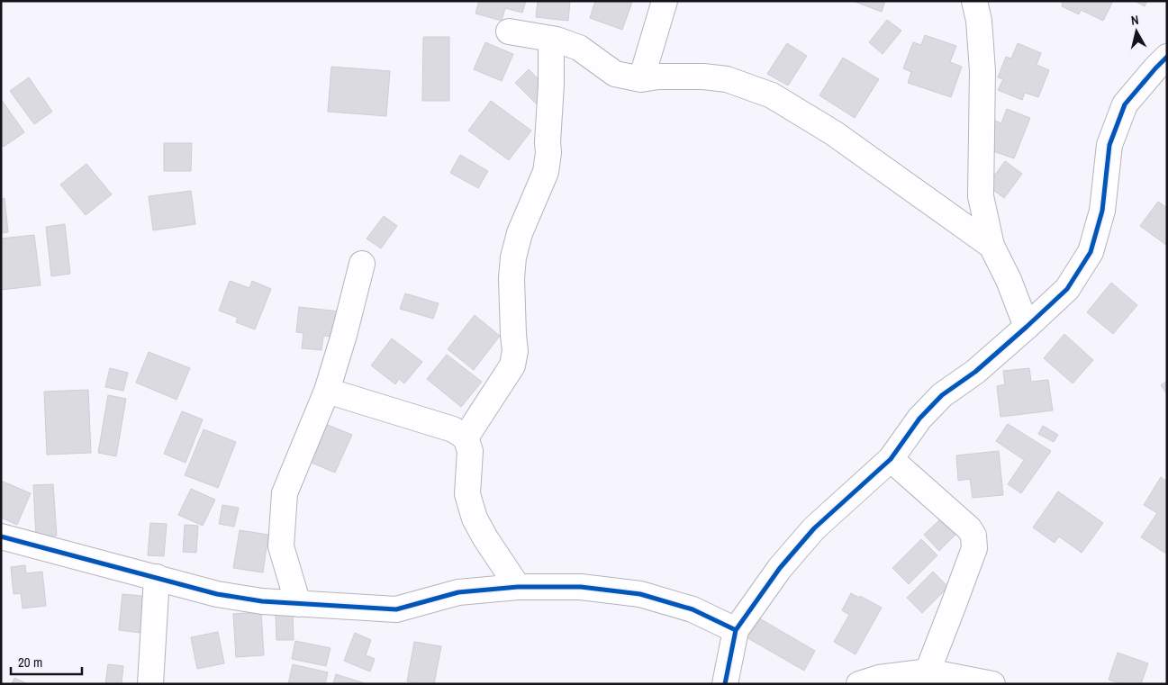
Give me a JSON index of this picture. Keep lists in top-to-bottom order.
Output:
{
  "scale_bar": "20 m",
  "north": "top"
}
